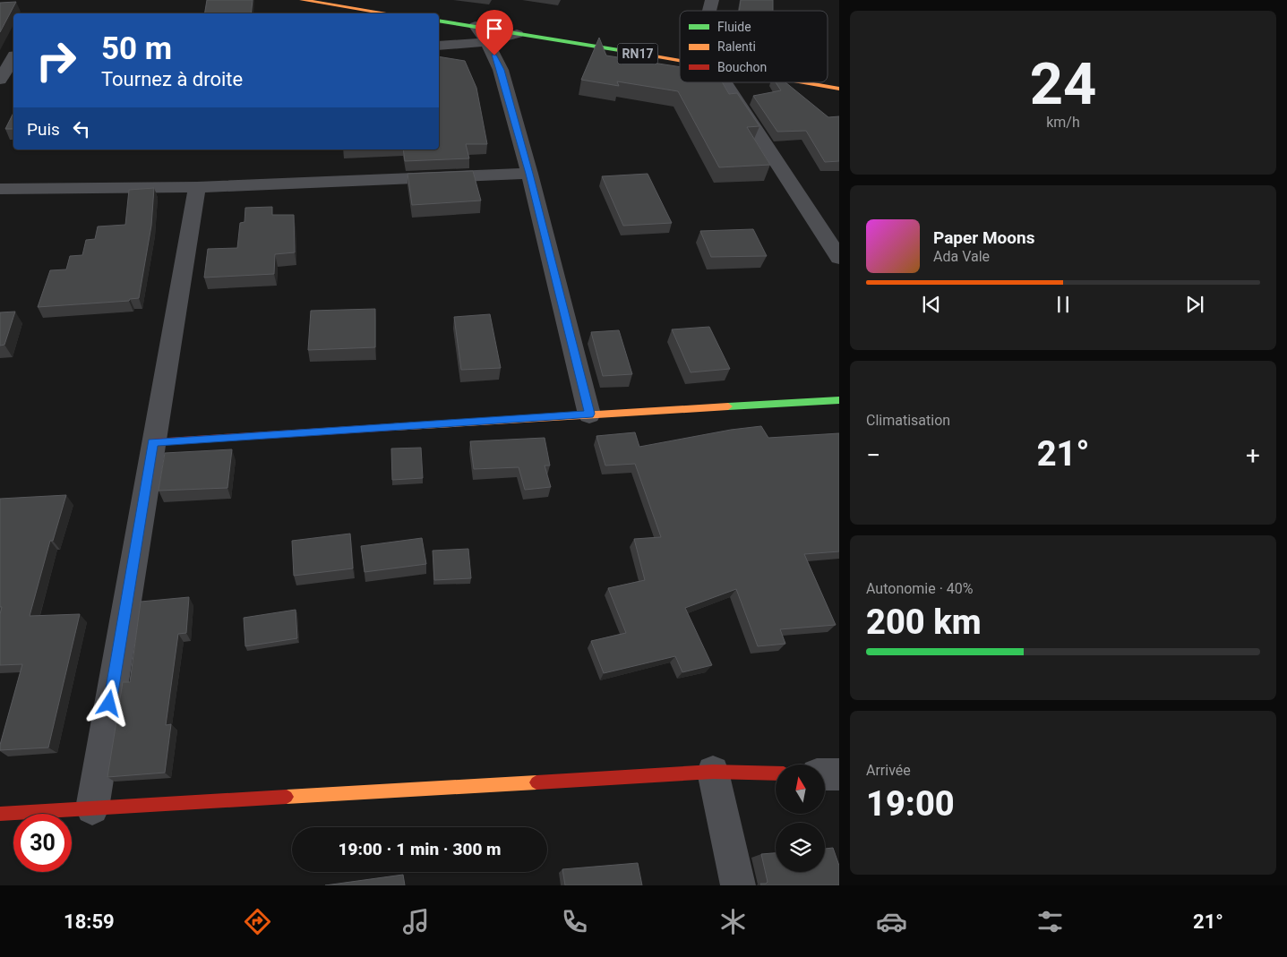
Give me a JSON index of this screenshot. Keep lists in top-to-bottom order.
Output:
{
  "streets": {
    "street": ["RN17"]
  },
  "legend": ["Fluide", "Ralenti", "Bouchon"],
  "north": "top",
  "page": {
    "tile": [
      ["24", "km/h"],
      "Climatisation",
      ["Autonomie · 40%", "200 km"],
      ["Arrivée", "19:00"]
    ],
    "turn": ["50 m", "Tournez à droite"],
    "then": "Puis",
    "song": ["Paper Moons", "Ada Vale"],
    "heat": ["−", "21°", "+"],
    "limit": "30",
    "trip": "19:00 · 1 min · 300 m",
    "tabs": ["18:59", "21°"]
  }
}
